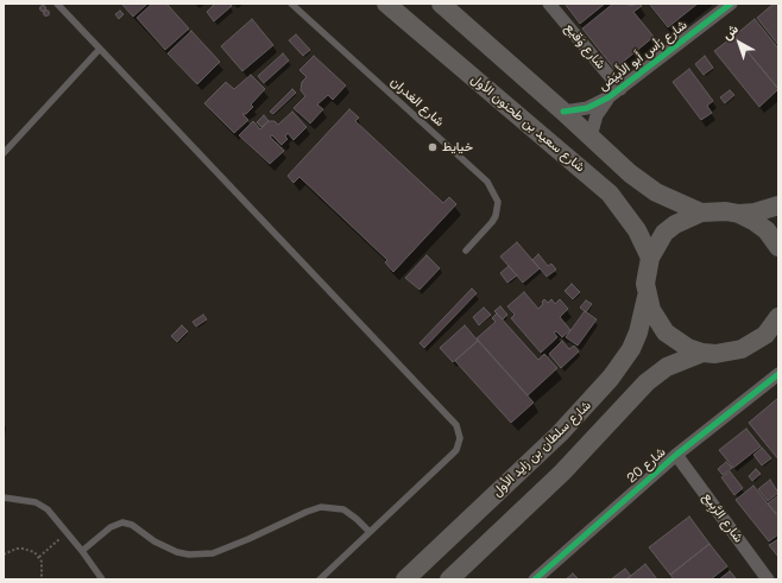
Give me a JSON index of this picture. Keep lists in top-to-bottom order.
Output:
{
  "streets": {
    "main road": ["شارع سعيد بن طحنون الأول", "شارع سلطان بن زايد الأول"],
    "street": [
      "شارع وَقيع",
      "شارع رَأس أَبو الأَبيَض",
      "شارع 20",
      "شارع الرَّبِيع"
    ],
    "lane": ["شارع الغدران"]
  },
  "crossings": [
    ["شارع وَقيع", "شارع رَأس أَبو الأَبيَض"],
    ["شارع سعيد بن طحنون الأول", "شارع سلطان بن زايد الأول"],
    ["شارع 20", "شارع الرَّبِيع"]
  ],
  "places": ["خيايط"],
  "north": "top left"
}
